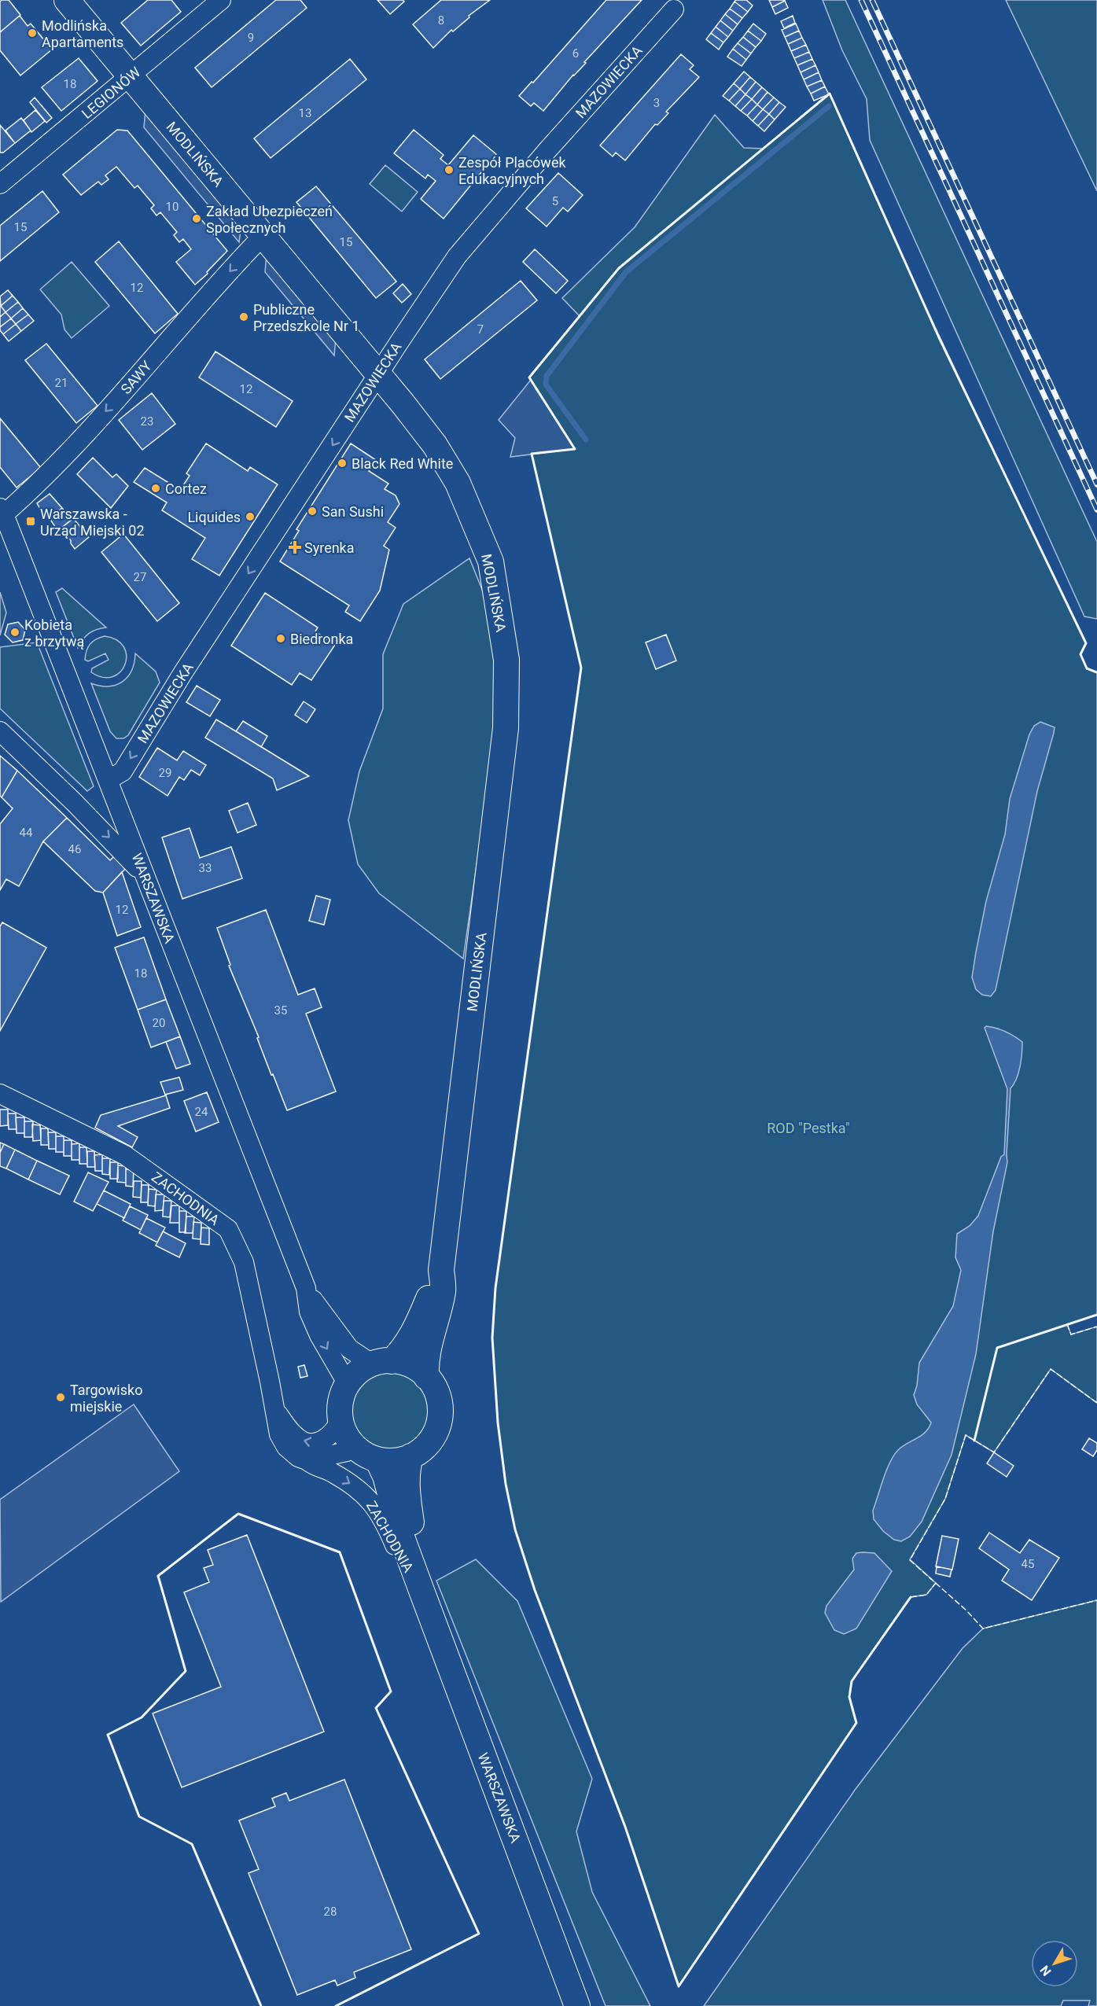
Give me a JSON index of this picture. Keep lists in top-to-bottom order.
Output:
{
  "streets": {
    "main road": ["MODLIŃSKA", "WARSZAWSKA"],
    "street": [
      "MAZOWIECKA",
      "LEGIONÓW",
      "SAWY",
      "ZACHODNIA"
    ]
  },
  "crossings": [
    ["MAZOWIECKA", "MODLIŃSKA"],
    ["MAZOWIECKA", "WARSZAWSKA"],
    ["LEGIONÓW", "MODLIŃSKA"],
    ["MODLIŃSKA", "SAWY"],
    ["MODLIŃSKA", "WARSZAWSKA"],
    ["MODLIŃSKA", "ZACHODNIA"],
    ["SAWY", "WARSZAWSKA"],
    ["WARSZAWSKA", "ZACHODNIA"]
  ],
  "one_way": ["MAZOWIECKA", "SAWY"],
  "parks": ["ROD \"Pestka\""],
  "places": {
    "other": [
      "Modlińska Apartaments",
      "Zespół Placówek Edukacyjnych",
      "Zakład Ubezpieczeń Społecznych",
      "Publiczne Przedszkole Nr 1",
      "Black Red White",
      "Cortez",
      "San Sushi",
      "Liquides",
      "Kobieta z brzytwą",
      "Biedronka",
      "Targowisko miejskie"
    ],
    "transit": ["Warszawska - Urząd Miejski 02"],
    "health": ["Syrenka"]
  },
  "house_numbers": [
    "8",
    "9",
    "6",
    "18",
    "3",
    "13",
    "5",
    "10",
    "15",
    "15",
    "12",
    "7",
    "21",
    "12",
    "23",
    "27",
    "29",
    "44",
    "46",
    "33",
    "12",
    "18",
    "35",
    "20",
    "24",
    "45",
    "28"
  ],
  "north": "bottom left"
}
